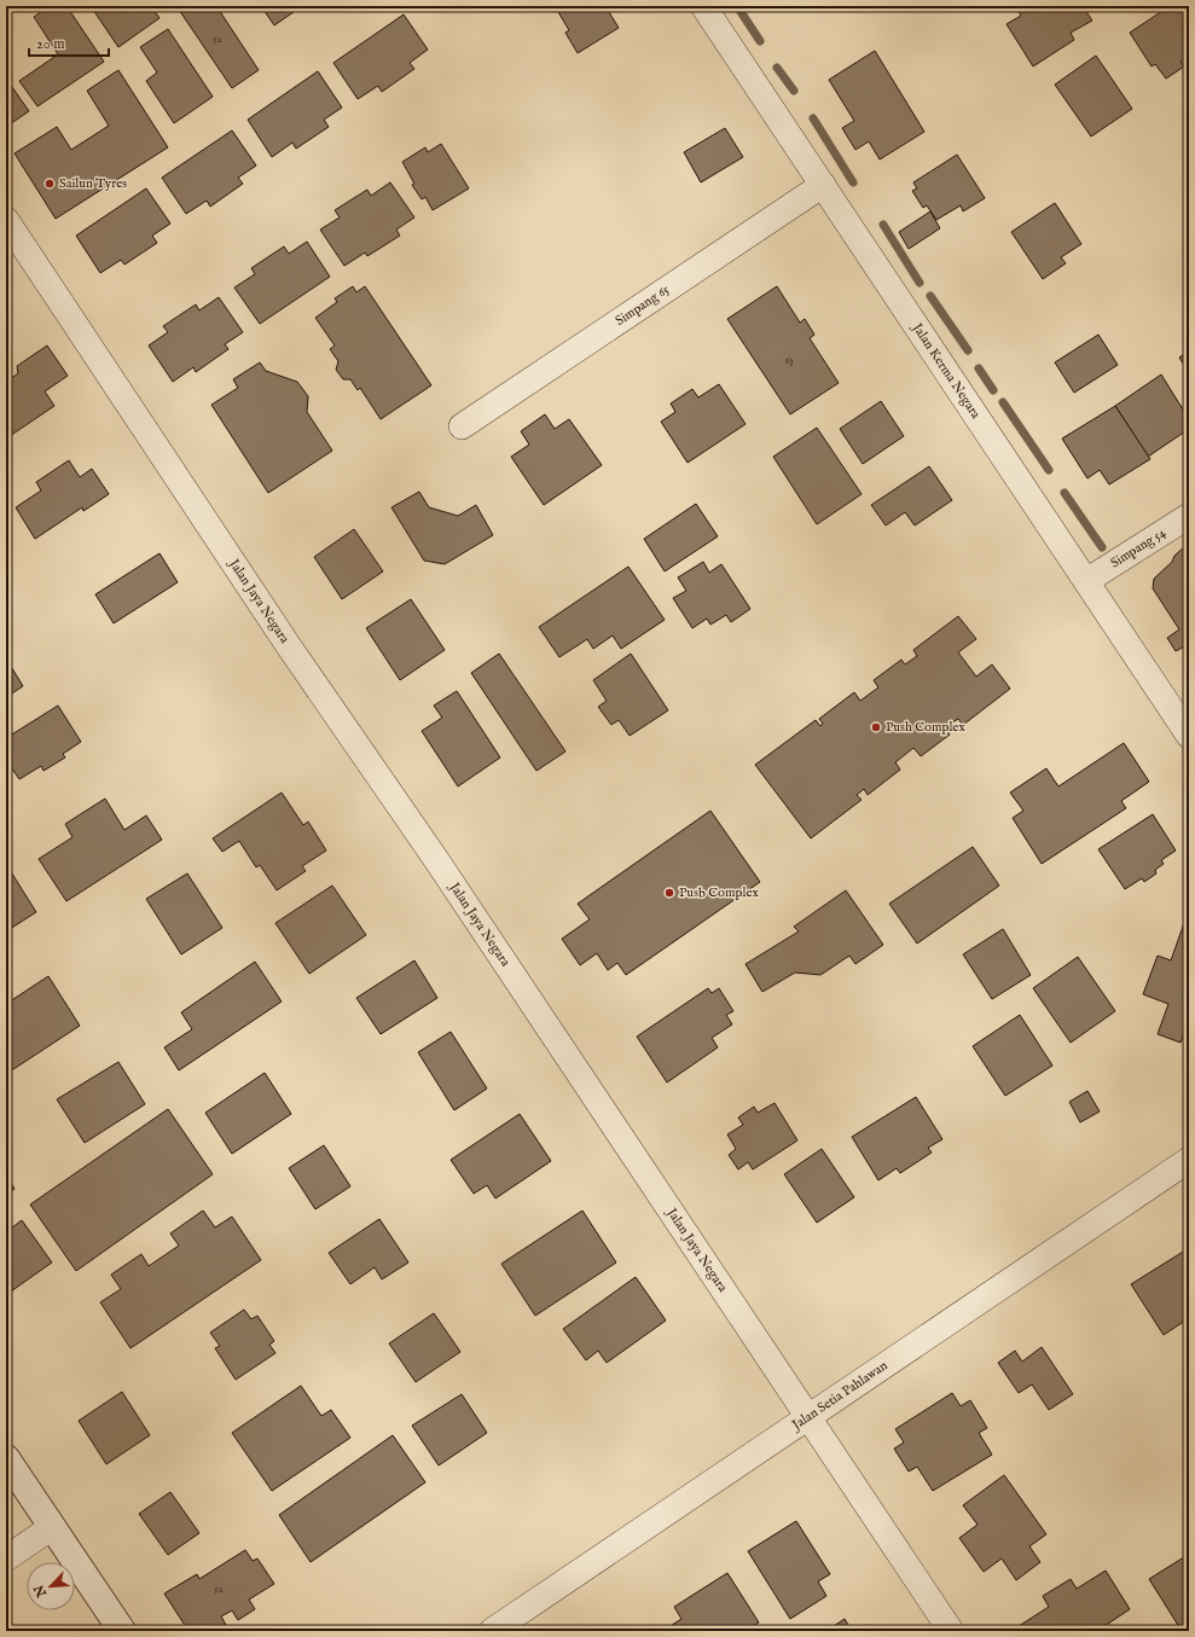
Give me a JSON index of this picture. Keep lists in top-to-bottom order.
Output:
{
  "streets": {
    "street": [
      "Simpang 65",
      "Jalan Kerma Negara",
      "Simpang 54",
      "Jalan Jaya Negara",
      "Jalan Setia Pahlawan"
    ]
  },
  "crossings": [
    ["Simpang 65", "Jalan Kerma Negara"],
    ["Jalan Kerma Negara", "Simpang 54"],
    ["Jalan Jaya Negara", "Jalan Setia Pahlawan"]
  ],
  "places": ["Sailun Tyres", "Push Complex", "Pusb Complex"],
  "house_numbers": ["52", "63", "52"],
  "scale_bar": "20 m",
  "north": "bottom left"
}
